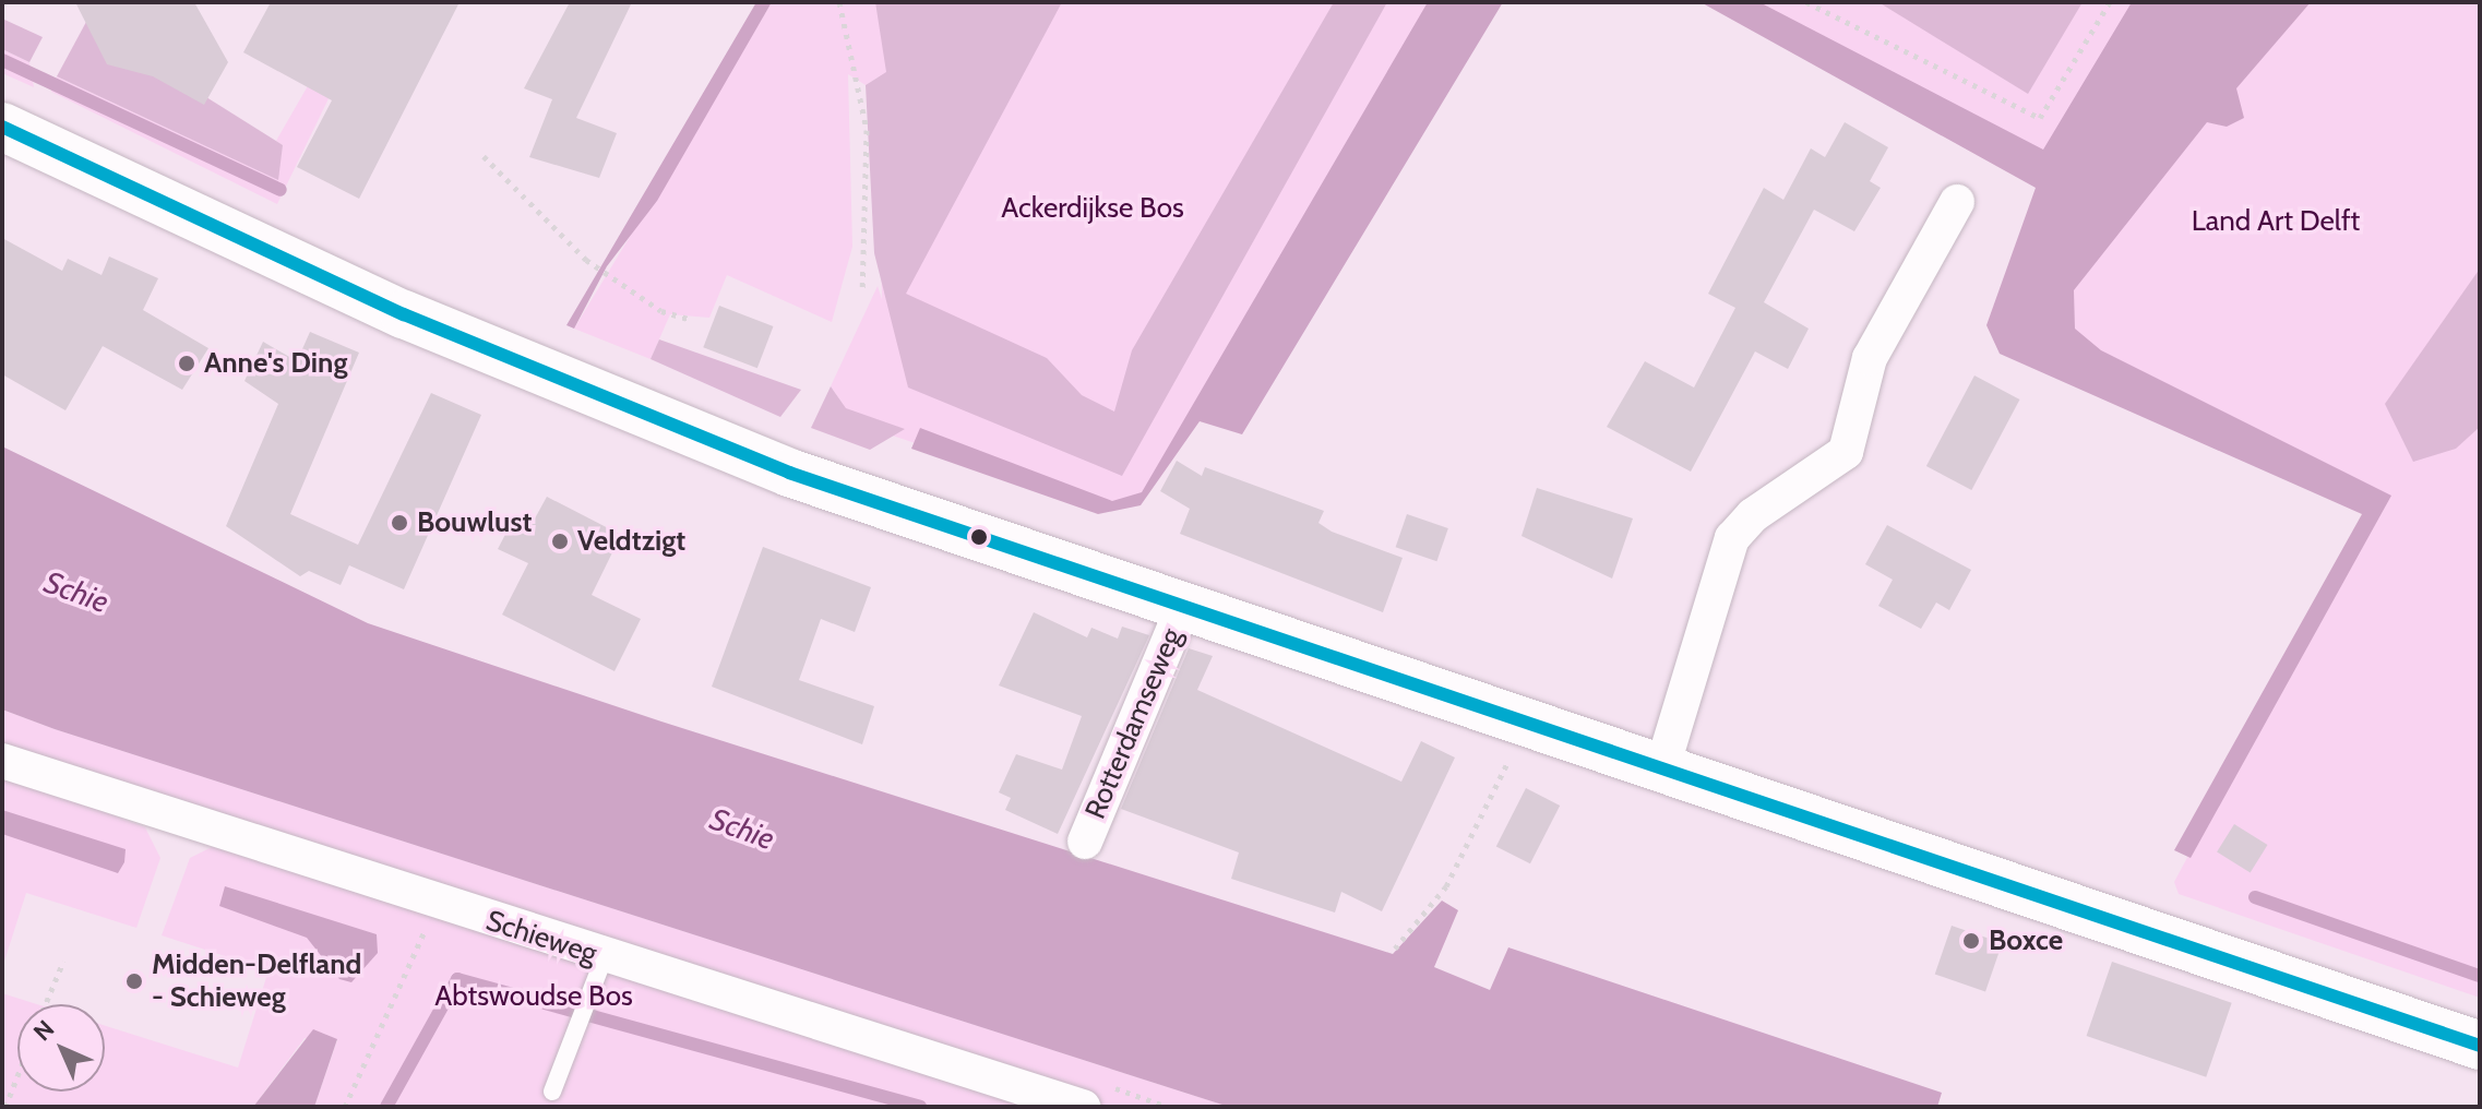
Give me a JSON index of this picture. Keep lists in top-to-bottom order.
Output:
{
  "streets": {
    "street": ["Rotterdamseweg", "Schieweg"]
  },
  "water": ["Schie"],
  "parks": ["Ackerdijkse Bos", "Land Art Delft", "Abtswoudse Bos"],
  "places": [
    "Anne's Ding",
    "Bouwlust",
    "Veldtzigt",
    "Boxce",
    "Midden-Delfland - Schieweg"
  ],
  "north": "top left"
}
